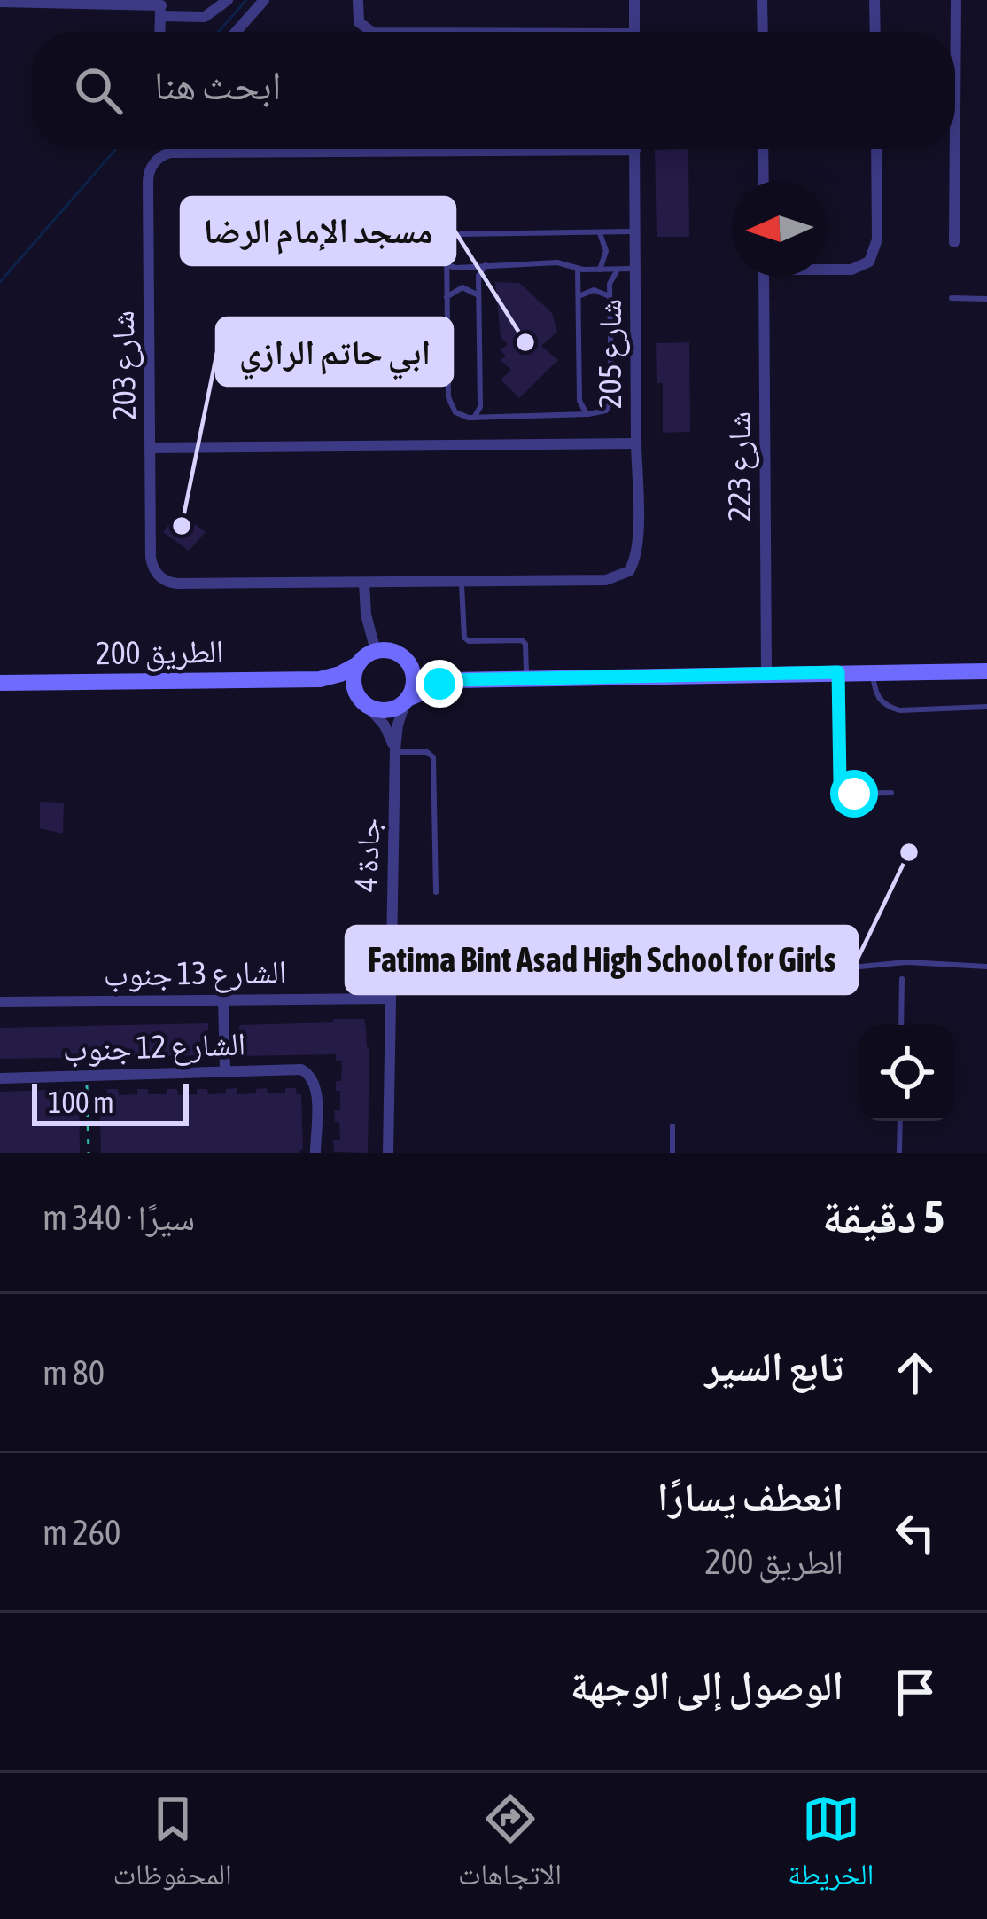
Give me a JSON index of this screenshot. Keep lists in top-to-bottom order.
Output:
{
  "streets": {
    "main road": ["الطريق 200"],
    "street": [
      "شارع 205",
      "شارع 203",
      "شارع 223",
      "جادة 4",
      "الشارع 13 جنوب",
      "الشارع 12 جنوب"
    ]
  },
  "crossings": [
    ["شارع 205", "شارع 203"],
    ["الطريق 200", "جادة 4"],
    ["جادة 4", "الشارع 13 جنوب"]
  ],
  "places": ["مسجد الإمام الرضا", "ابي حاتم الرازي", "Fatima Bint Asad High School for Girls"],
  "scale_bar": "100 m",
  "north": "left",
  "page": {
    "search": "ابحث هنا",
    "scale": "100 m",
    "heading": ["5 دقيقة", "سيرًا · 340 m"],
    "list": [
      ["تابع السير", "80 m"],
      ["انعطف يسارًا", "الطريق 200", "260 m"],
      "الوصول إلى الوجهة"
    ],
    "nav": ["الخريطة", "الاتجاهات", "المحفوظات"]
  }
}
